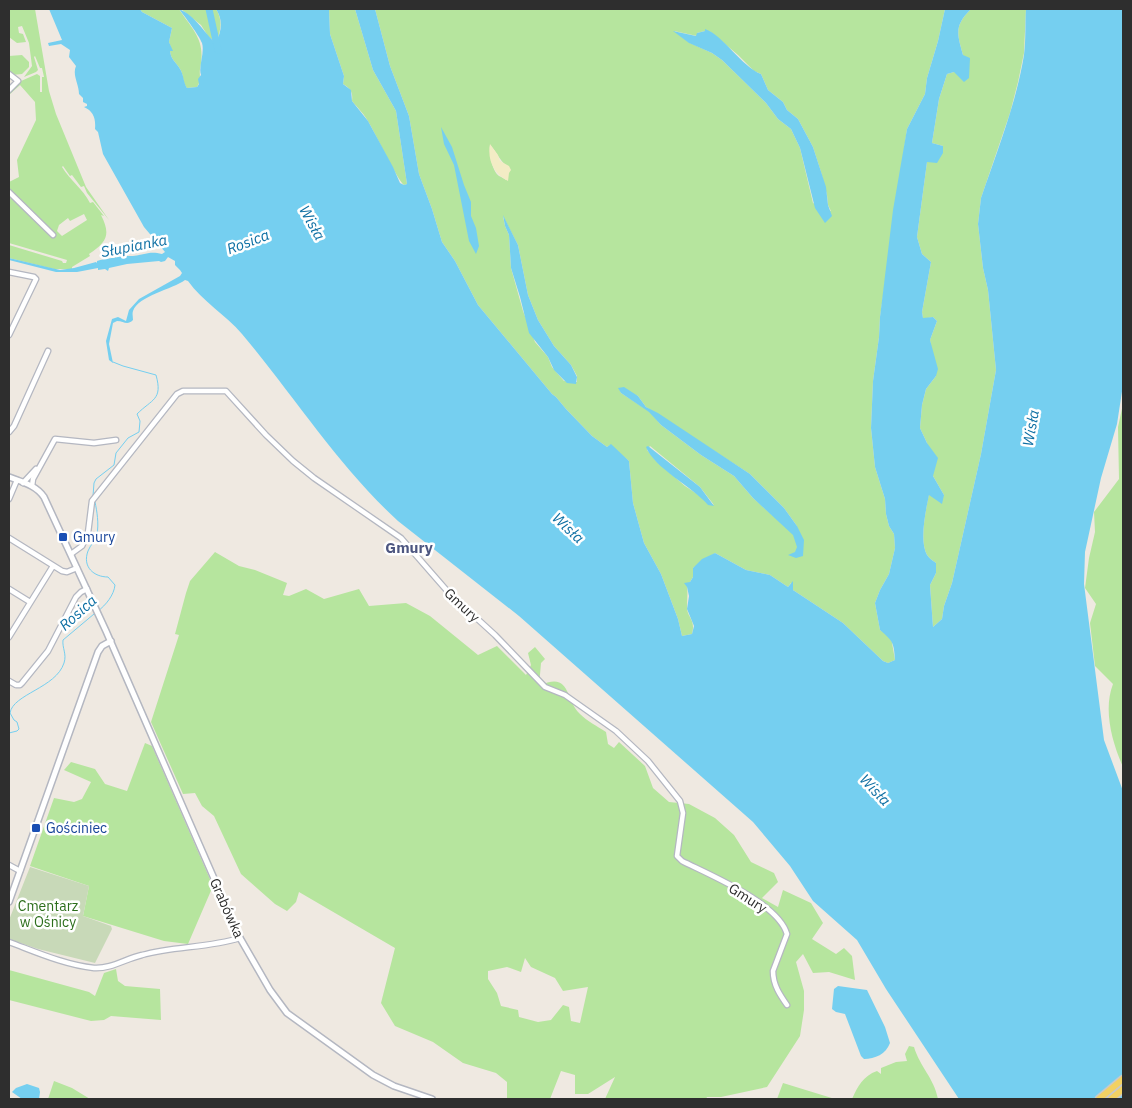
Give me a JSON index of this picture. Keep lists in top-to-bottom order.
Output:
{
  "streets": {
    "street": ["Gmury", "Grabówka"]
  },
  "crossings": [
    ["Gmury", "Grabówka"]
  ],
  "districts": ["Gmury"],
  "water": ["Wisła", "Rosica", "Słupianka"],
  "parks": ["Cmentarz w Ośnicy"],
  "places": {
    "transit": ["Gmury", "Gościniec"]
  }
}
